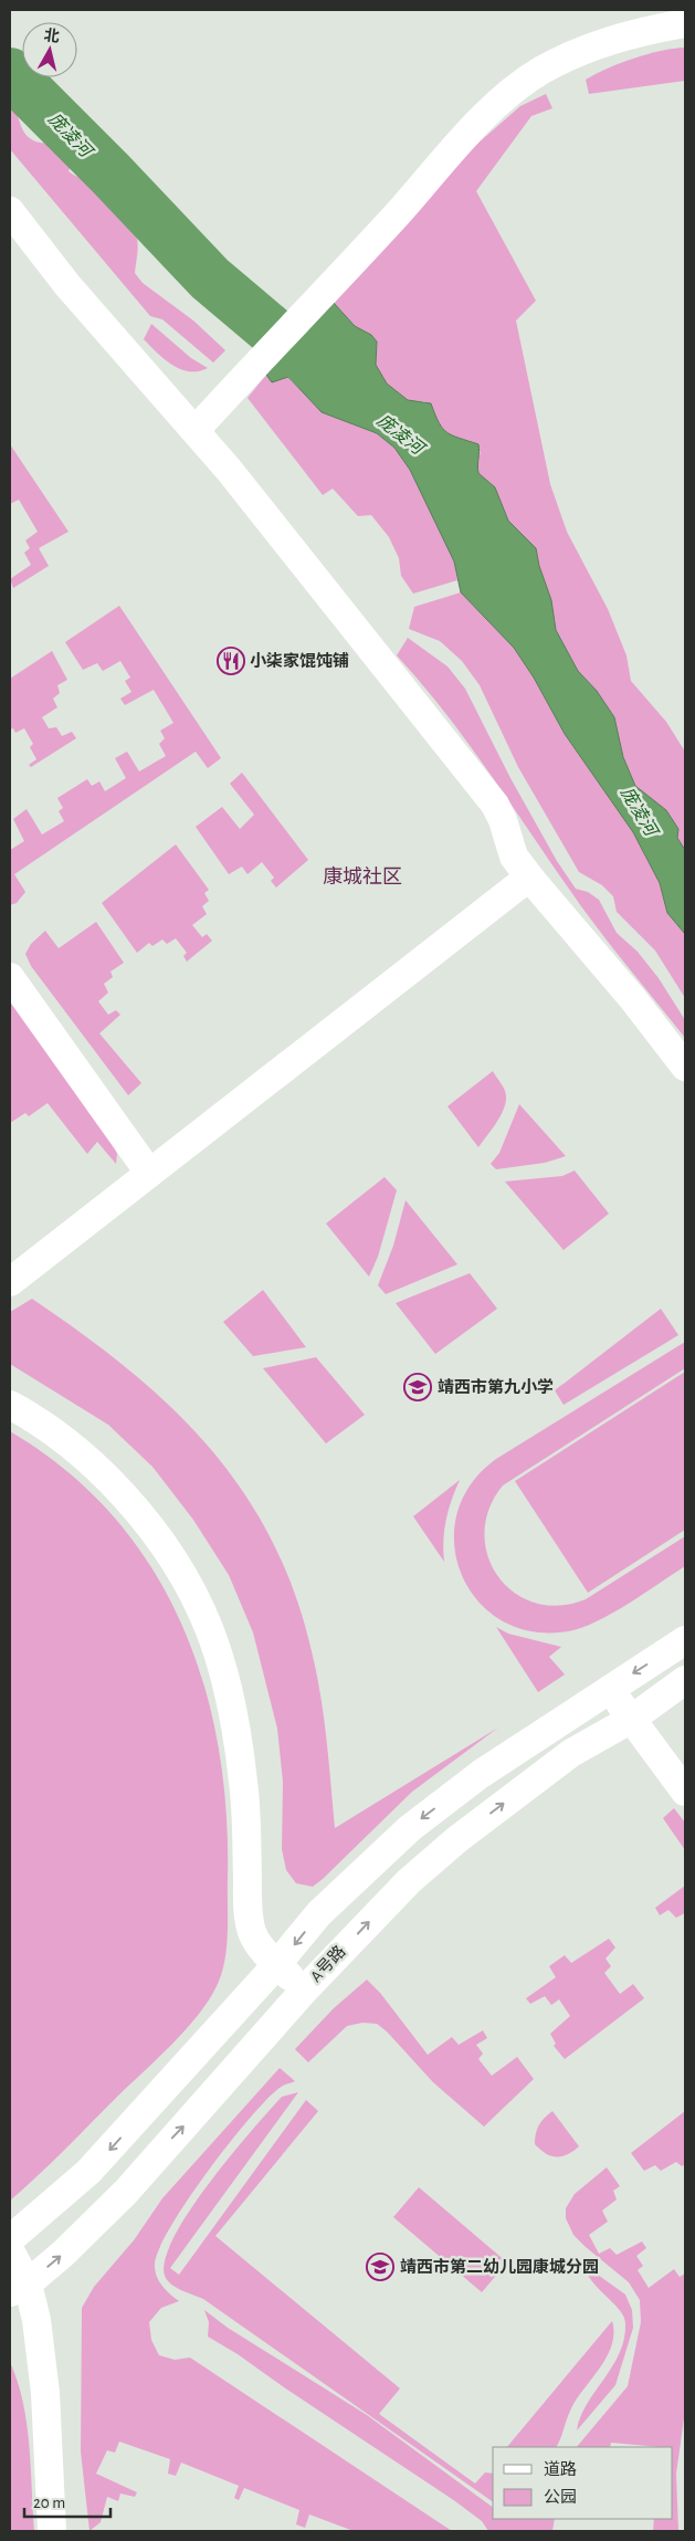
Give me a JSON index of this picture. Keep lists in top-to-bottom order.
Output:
{
  "streets": {
    "street": ["A号路"]
  },
  "districts": ["康城社区"],
  "water": ["庞凌河"],
  "places": {
    "restaurant": ["小柒家馄饨铺"],
    "school or university": ["靖西市第九小学", "靖西市第二幼儿园康城分园"]
  },
  "legend": ["道路", "公园"],
  "scale_bar": "20 m",
  "north": "top"
}
